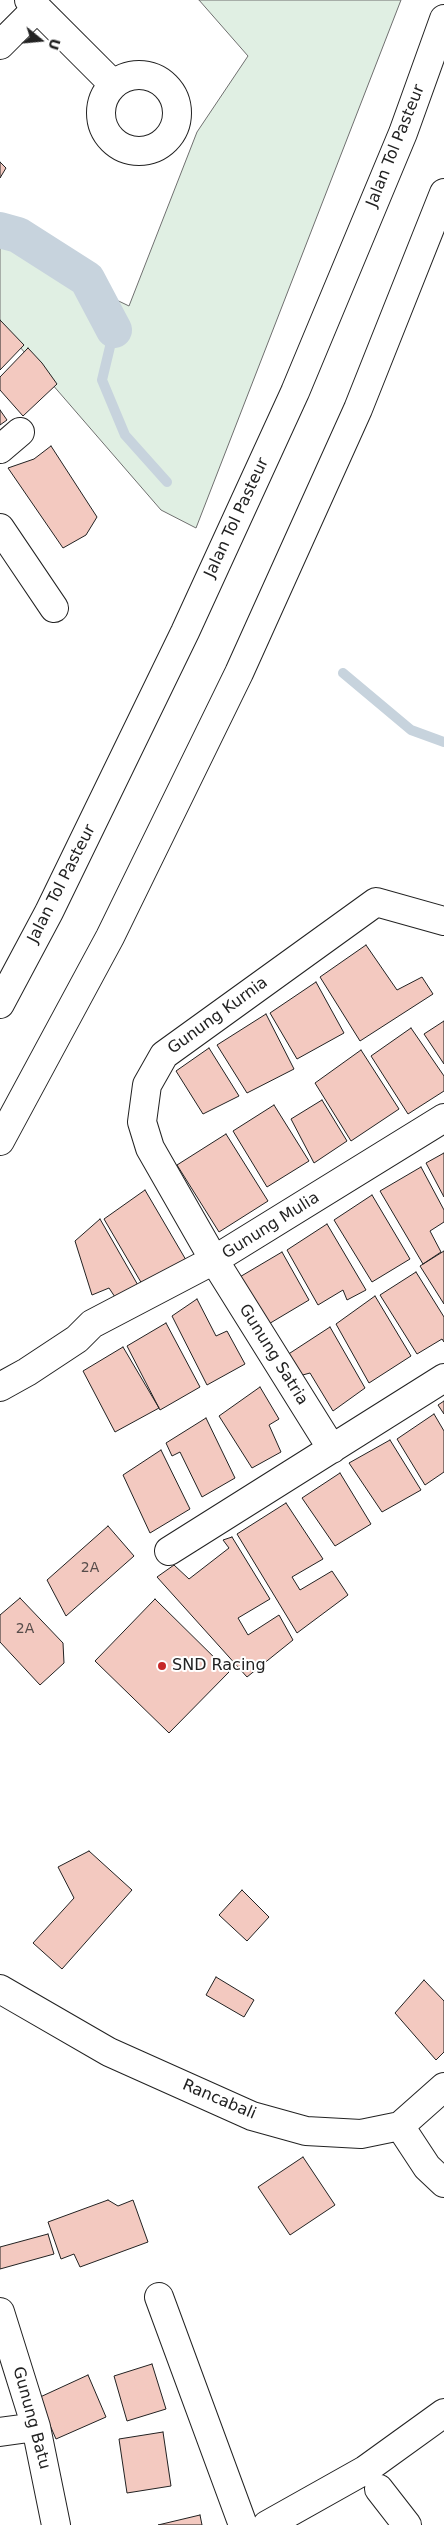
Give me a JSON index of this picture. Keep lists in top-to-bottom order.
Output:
{
  "streets": {
    "main road": [
      "Jalan Tol Pasteur",
      "Gunung Kurnia",
      "Gunung Mulia",
      "Gunung Satria",
      "Rancabali",
      "Gunung Batu"
    ]
  },
  "crossings": [
    ["Gunung Kurnia", "Gunung Mulia"],
    ["Gunung Kurnia", "Gunung Satria"],
    ["Gunung Mulia", "Gunung Satria"]
  ],
  "places": ["SND Racing"],
  "house_numbers": ["2A", "2A"],
  "north": "right"
}
